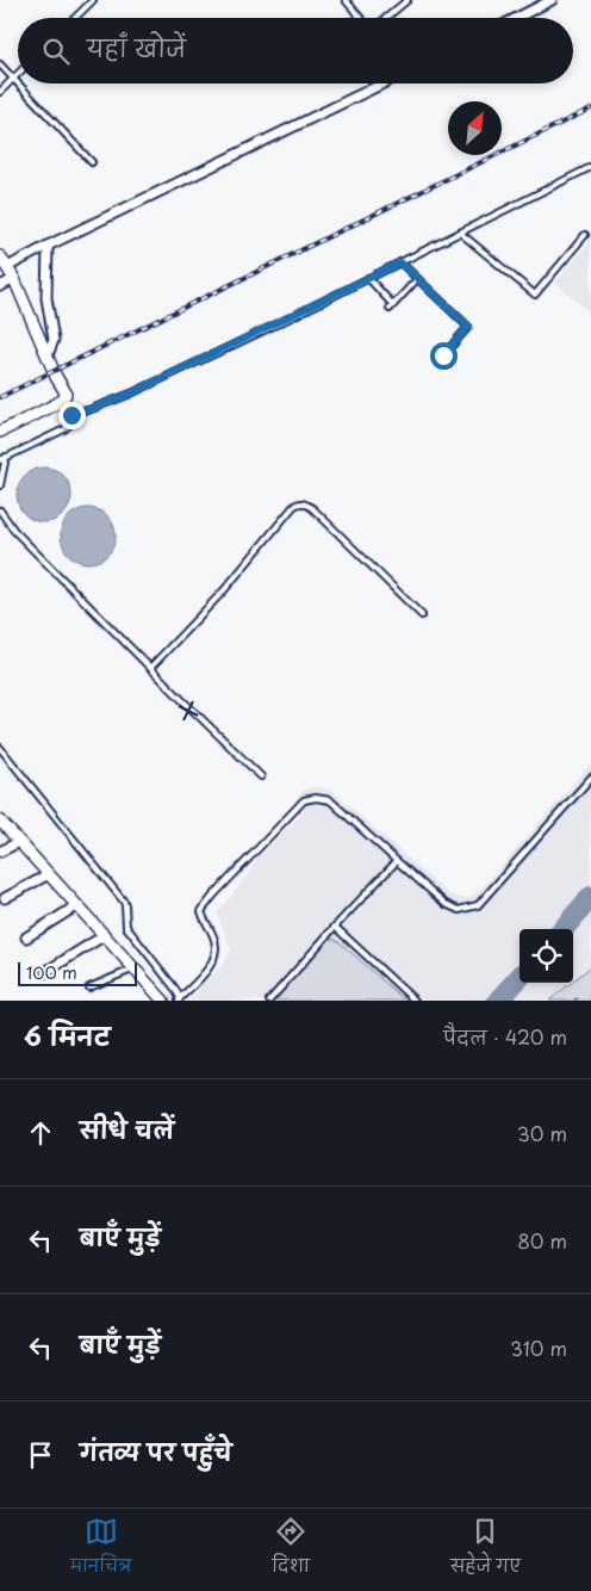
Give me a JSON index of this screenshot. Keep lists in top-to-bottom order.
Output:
{
  "scale_bar": "100 m",
  "north": "top right",
  "page": {
    "search": "यहाँ खोजें",
    "scale": "100 m",
    "heading": ["6 मिनट", "पैदल · 420 m"],
    "list": [
      ["सीधे चलें", "30 m"],
      ["बाएँ मुड़ें", "80 m"],
      ["बाएँ मुड़ें", "310 m"],
      "गंतव्य पर पहुँचे"
    ],
    "nav": ["मानचित्र", "दिशा", "सहेजे गए"]
  }
}
